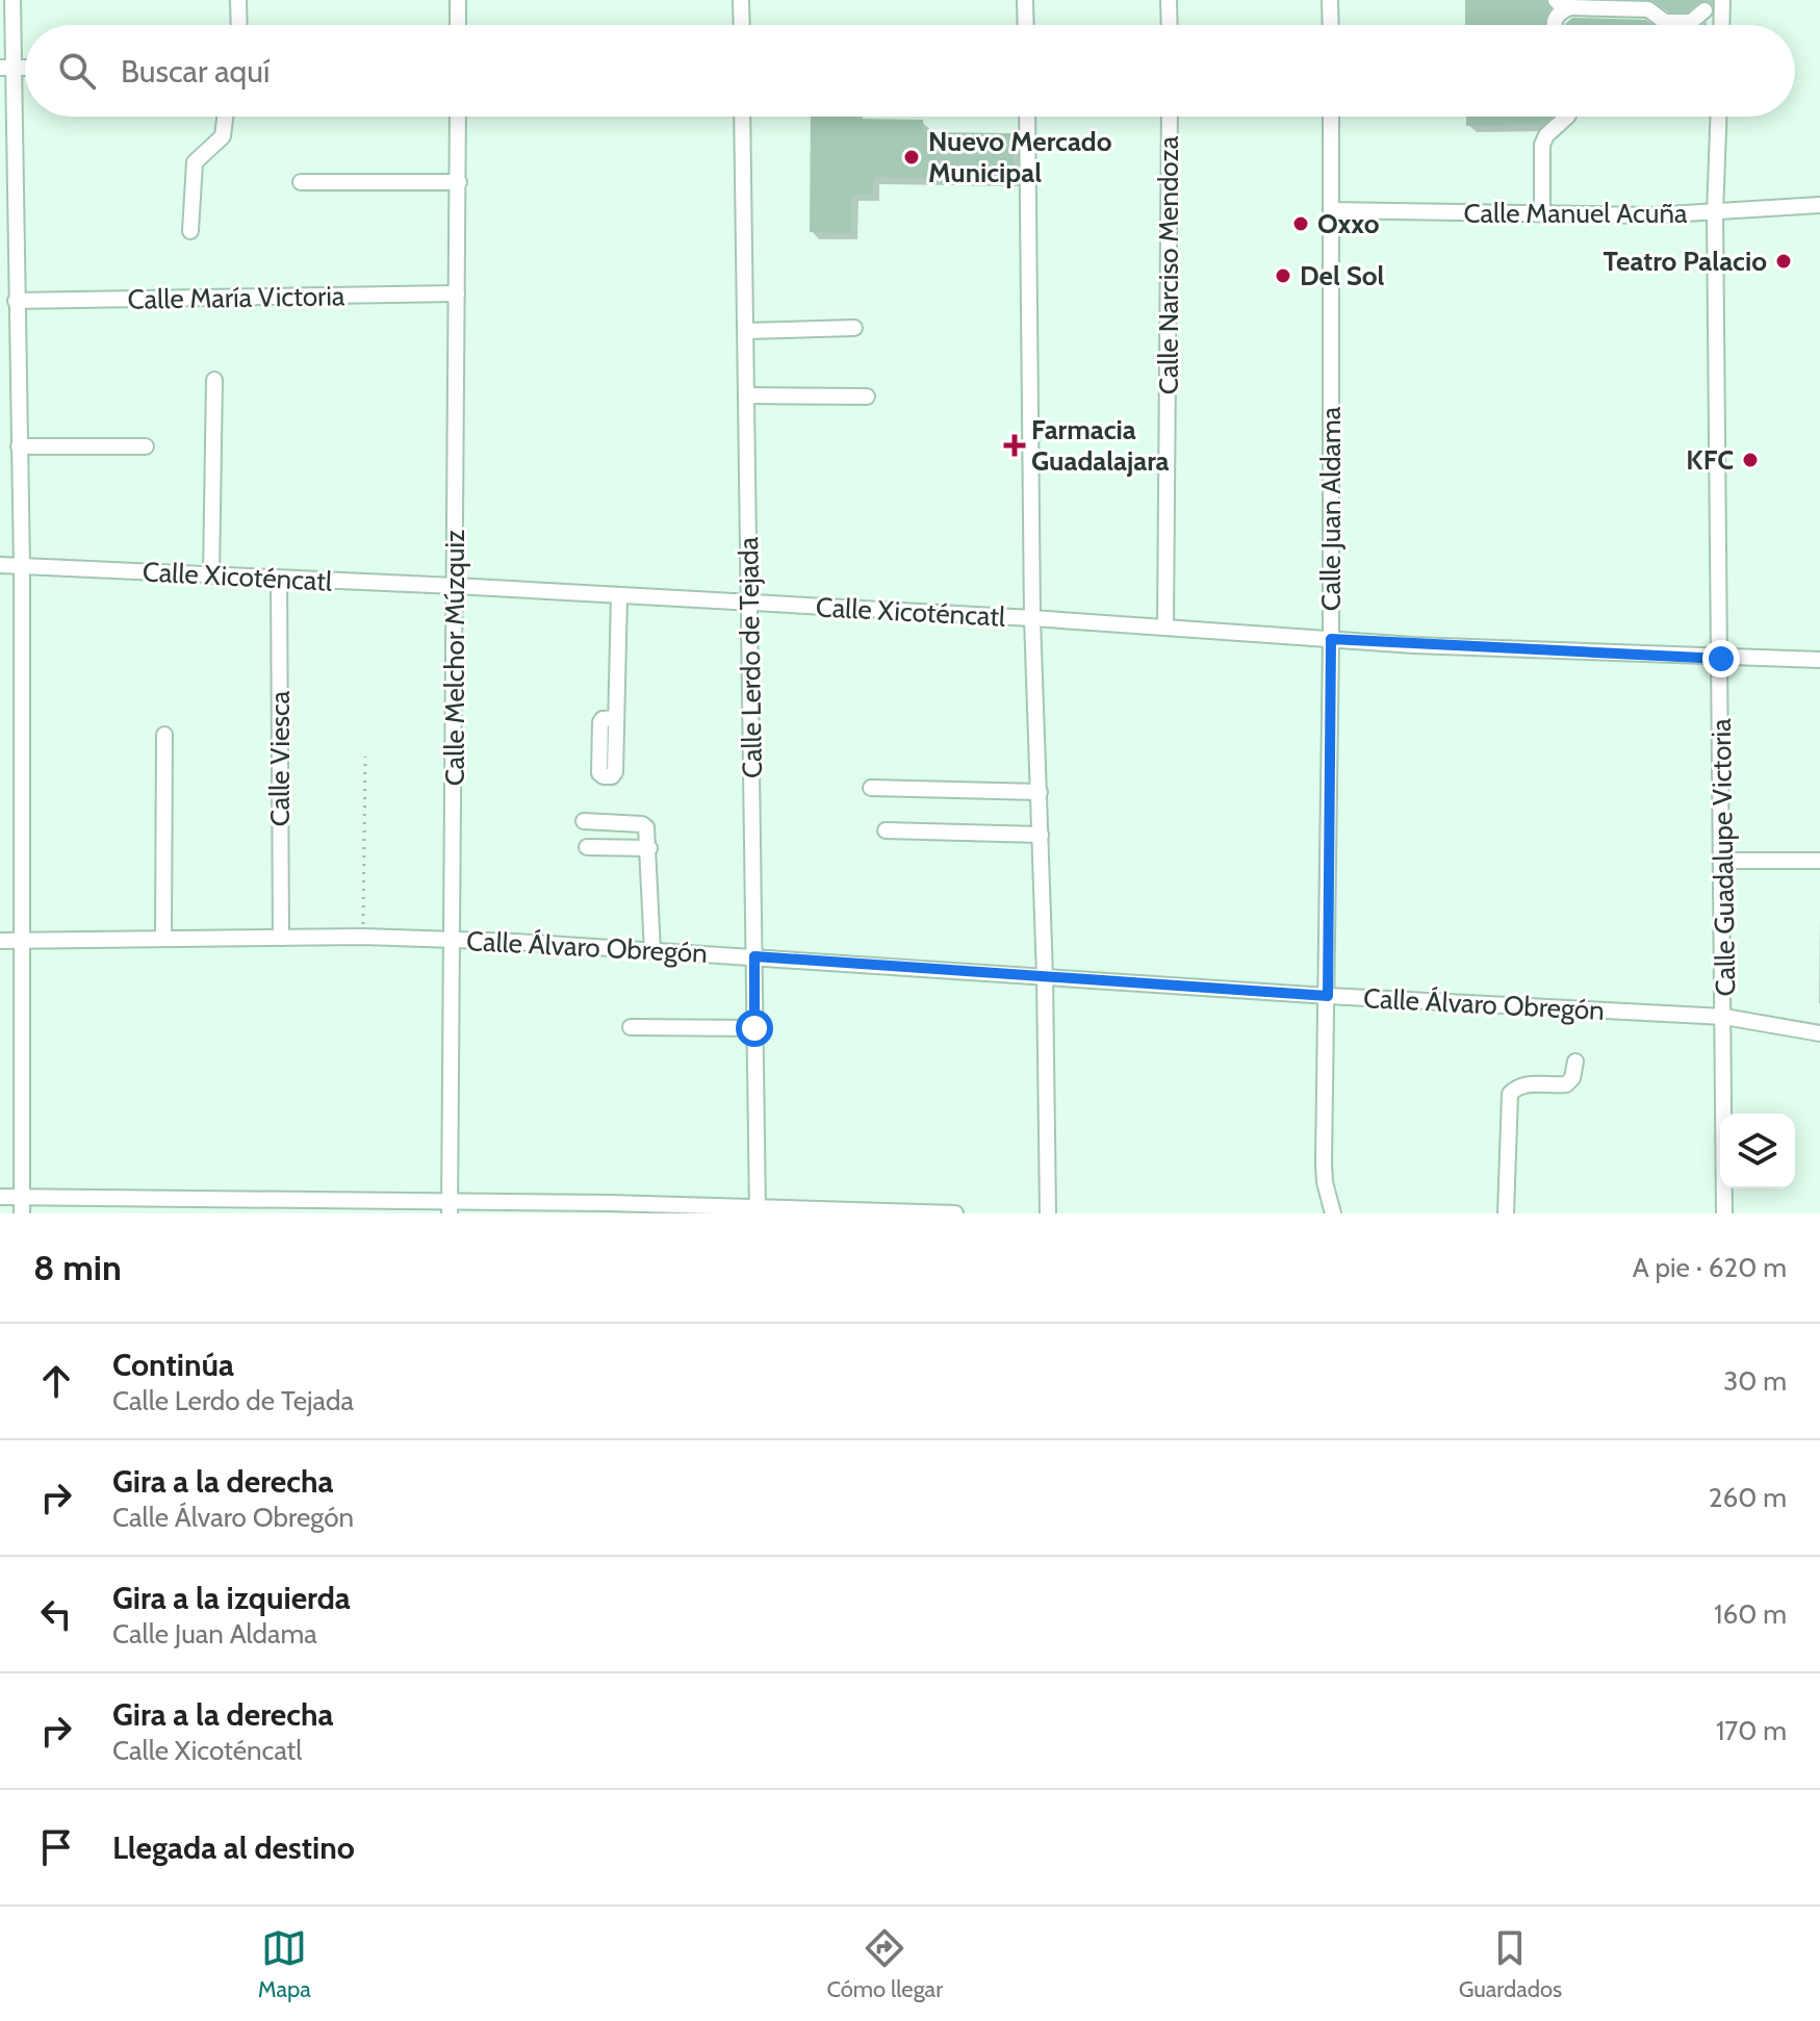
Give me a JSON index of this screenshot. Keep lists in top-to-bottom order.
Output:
{
  "streets": {
    "street": [
      "Calle Manuel Acuña",
      "Calle Narciso Mendoza",
      "Calle María Victoria",
      "Calle Juan Aldama",
      "Calle Xicoténcatl",
      "Calle Melchor Múzquiz",
      "Calle Lerdo de Tejada",
      "Calle Viesca",
      "Calle Guadalupe Victoria",
      "Calle Álvaro Obregón"
    ]
  },
  "crossings": [
    ["Calle Manuel Acuña", "Calle Juan Aldama"],
    ["Calle Manuel Acuña", "Calle Guadalupe Victoria"],
    ["Calle Narciso Mendoza", "Calle Xicoténcatl"],
    ["Calle María Victoria", "Calle Melchor Múzquiz"],
    ["Calle Juan Aldama", "Calle Xicoténcatl"],
    ["Calle Juan Aldama", "Calle Álvaro Obregón"],
    ["Calle Xicoténcatl", "Calle Melchor Múzquiz"],
    ["Calle Xicoténcatl", "Calle Lerdo de Tejada"],
    ["Calle Xicoténcatl", "Calle Viesca"],
    ["Calle Xicoténcatl", "Calle Guadalupe Victoria"],
    ["Calle Melchor Múzquiz", "Calle Álvaro Obregón"],
    ["Calle Lerdo de Tejada", "Calle Álvaro Obregón"],
    ["Calle Viesca", "Calle Álvaro Obregón"],
    ["Calle Guadalupe Victoria", "Calle Álvaro Obregón"]
  ],
  "places": {
    "other": [
      "Nuevo Mercado Municipal",
      "Oxxo",
      "Teatro Palacio",
      "Del Sol",
      "KFC"
    ],
    "health": ["Farmacia Guadalajara"]
  },
  "page": {
    "search": "Buscar aquí",
    "heading": ["8 min", "A pie · 620 m"],
    "list": [
      ["Continúa", "Calle Lerdo de Tejada", "30 m"],
      ["Gira a la derecha", "Calle Álvaro Obregón", "260 m"],
      ["Gira a la izquierda", "Calle Juan Aldama", "160 m"],
      ["Gira a la derecha", "Calle Xicoténcatl", "170 m"],
      "Llegada al destino"
    ],
    "nav": ["Mapa", "Cómo llegar", "Guardados"]
  }
}
